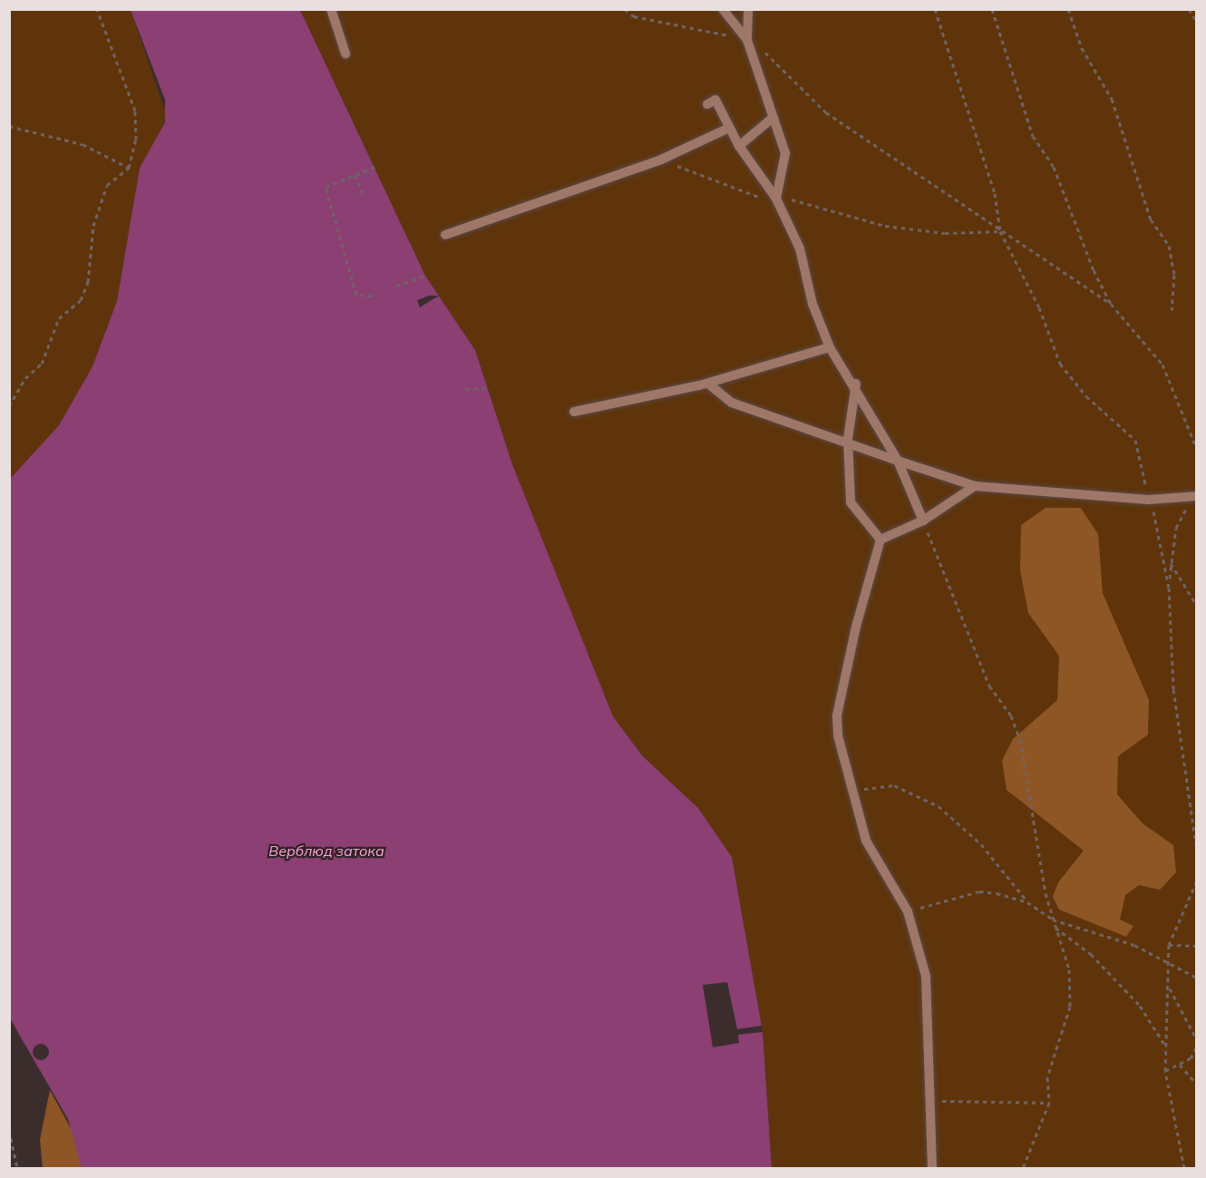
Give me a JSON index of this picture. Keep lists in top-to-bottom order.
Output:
{
  "water": ["Верблюд затока"]
}
